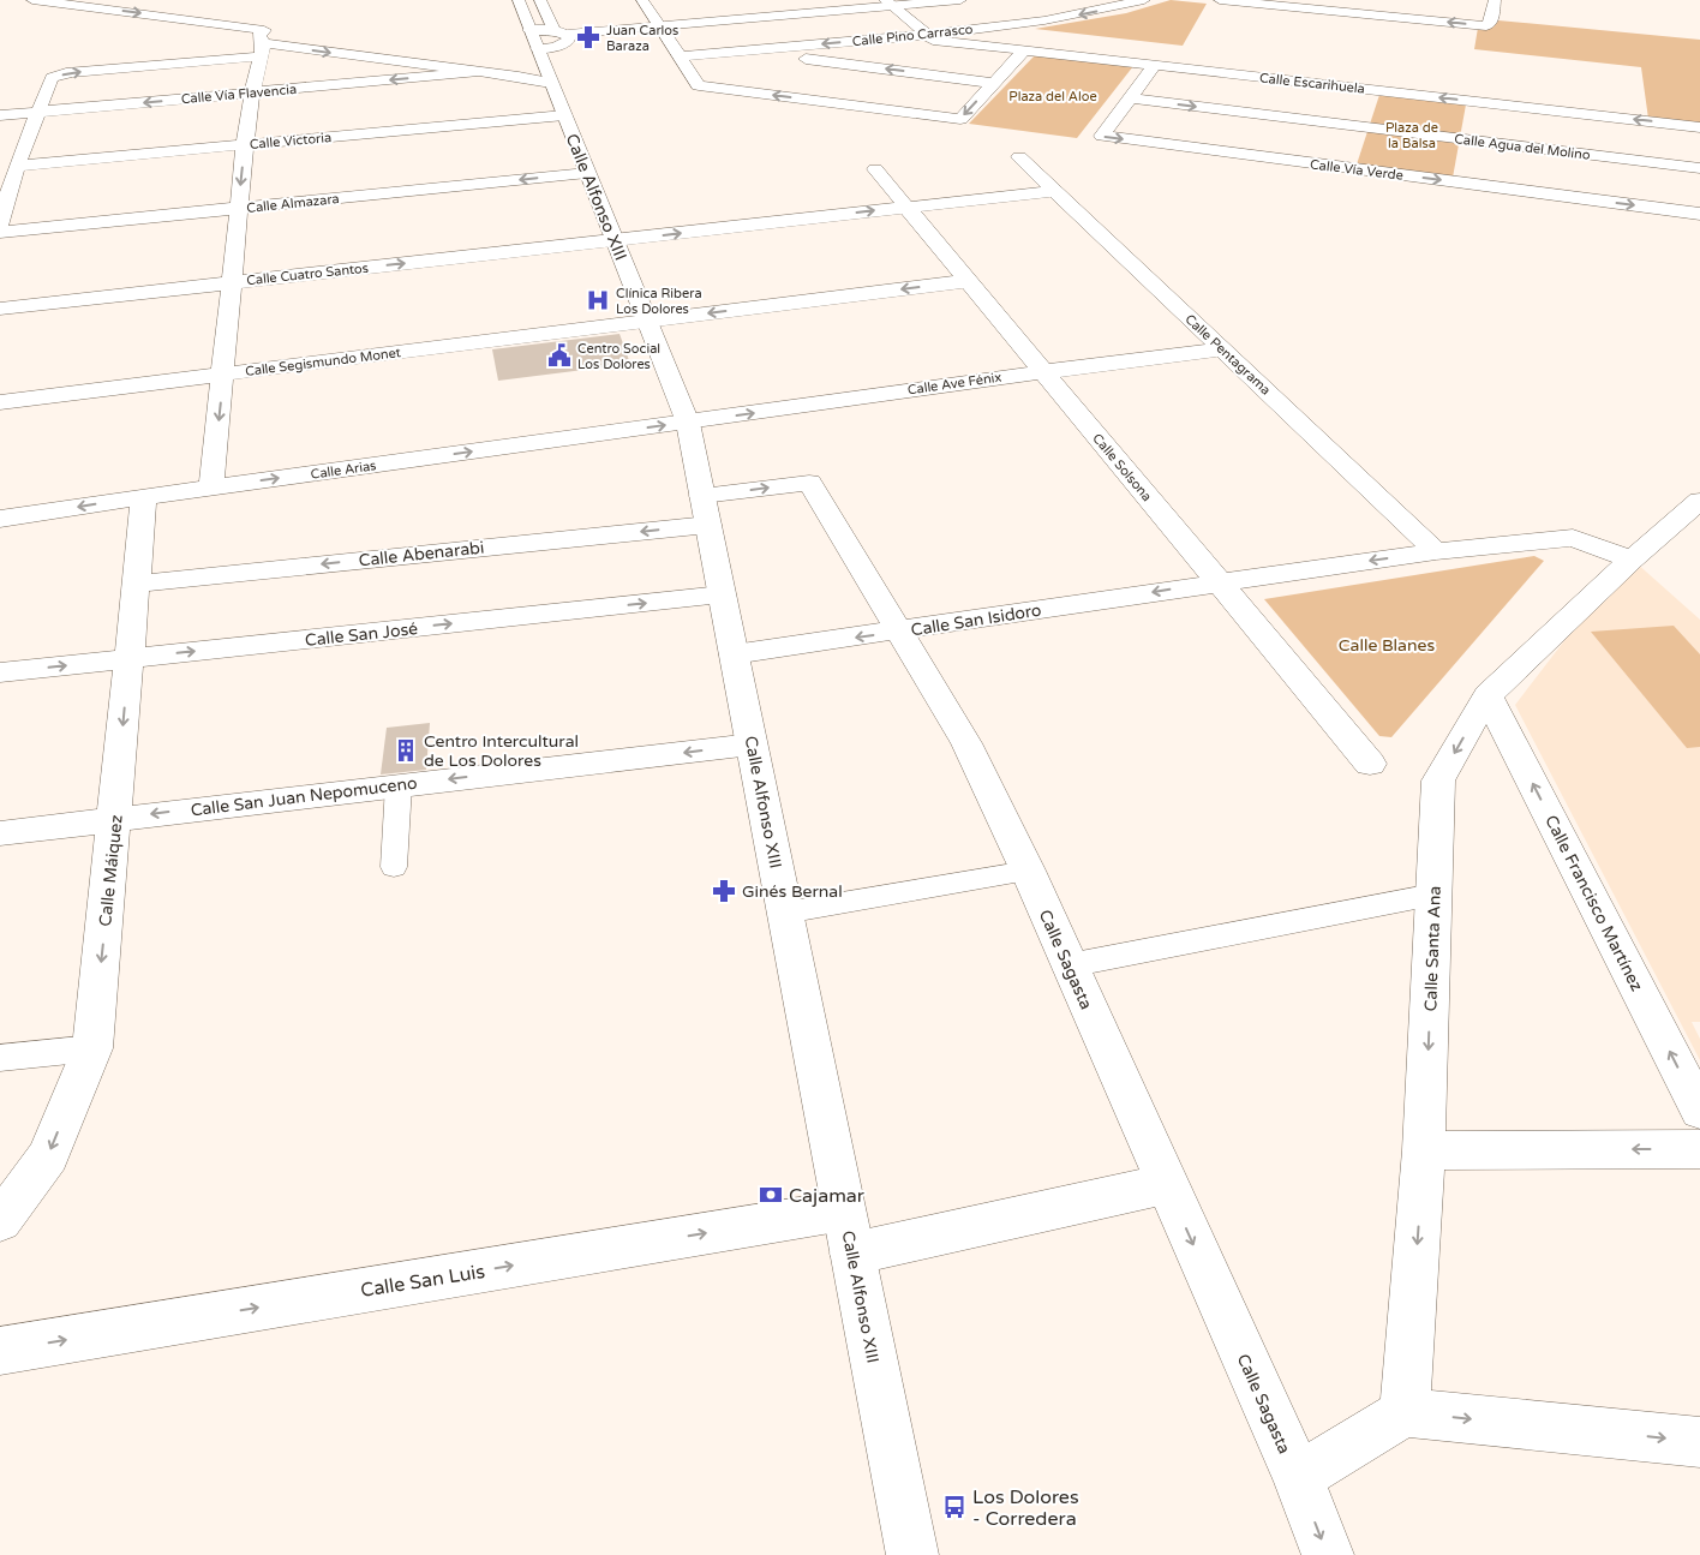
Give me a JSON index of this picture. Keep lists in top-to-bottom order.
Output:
{
  "streets": {
    "street": [
      "Calle Pino Carrasco",
      "Calle Escarihuela",
      "Calle Vía Flavencia",
      "Calle Victoria",
      "Calle Agua del Molino",
      "Calle Vía Verde",
      "Calle Alfonso XIII",
      "Calle Almazara",
      "Calle Cuatro Santos",
      "Calle Pentagrama",
      "Calle Segismundo Monet",
      "Calle Ave Fénix",
      "Calle Solsona",
      "Calle Arias",
      "Calle Abenarabi",
      "Calle San Isidoro",
      "Calle San José",
      "Calle San Juan Nepomuceno",
      "Calle Máiquez",
      "Calle Francisco Martínez",
      "Calle Santa Ana",
      "Calle Sagasta",
      "Calle San Luis"
    ]
  },
  "crossings": [
    ["Calle Pino Carrasco", "Calle Escarihuela"],
    ["Calle Escarihuela", "Calle Vía Verde"],
    ["Calle Victoria", "Calle Alfonso XIII"],
    ["Calle Agua del Molino", "Calle Vía Verde"],
    ["Calle Alfonso XIII", "Calle Almazara"],
    ["Calle Alfonso XIII", "Calle Cuatro Santos"],
    ["Calle Alfonso XIII", "Calle Segismundo Monet"],
    ["Calle Alfonso XIII", "Calle Ave Fénix"],
    ["Calle Alfonso XIII", "Calle Arias"],
    ["Calle Alfonso XIII", "Calle Abenarabi"],
    ["Calle Alfonso XIII", "Calle San Isidoro"],
    ["Calle Alfonso XIII", "Calle San José"],
    ["Calle Alfonso XIII", "Calle San Juan Nepomuceno"],
    ["Calle Alfonso XIII", "Calle Sagasta"],
    ["Calle Alfonso XIII", "Calle San Luis"],
    ["Calle Cuatro Santos", "Calle Pentagrama"],
    ["Calle Cuatro Santos", "Calle Solsona"],
    ["Calle Pentagrama", "Calle Ave Fénix"],
    ["Calle Segismundo Monet", "Calle Solsona"],
    ["Calle Ave Fénix", "Calle Solsona"],
    ["Calle Ave Fénix", "Calle Arias"],
    ["Calle Solsona", "Calle San Isidoro"],
    ["Calle Arias", "Calle Máiquez"],
    ["Calle Abenarabi", "Calle Máiquez"],
    ["Calle Abenarabi", "Calle Sagasta"],
    ["Calle San Isidoro", "Calle Sagasta"],
    ["Calle San José", "Calle Máiquez"],
    ["Calle San Juan Nepomuceno", "Calle Máiquez"],
    ["Calle Francisco Martínez", "Calle Santa Ana"],
    ["Calle Sagasta", "Calle San Luis"]
  ],
  "one_way": [
    "Calle Ave Fénix",
    "Calle Abenarabi",
    "Calle San José",
    "Calle San Juan Nepomuceno",
    "Calle Máiquez",
    "Calle Francisco Martínez",
    "Calle Santa Ana",
    "Calle Sagasta",
    "Calle San Luis"
  ],
  "parks": ["Plaza del Aloe", "Plaza de la Balsa", "Calle Blanes"],
  "places": {
    "pharmacy": ["Juan Carlos Baraza", "Ginés Bernal"],
    "hospital": ["Clínica Ribera Los Dolores"],
    "public building": ["Centro Social Los Dolores"],
    "building": ["Centro Intercultural de Los Dolores"],
    "bank": ["Cajamar"],
    "bus stop": ["Los Dolores - Corredera"]
  }
}
